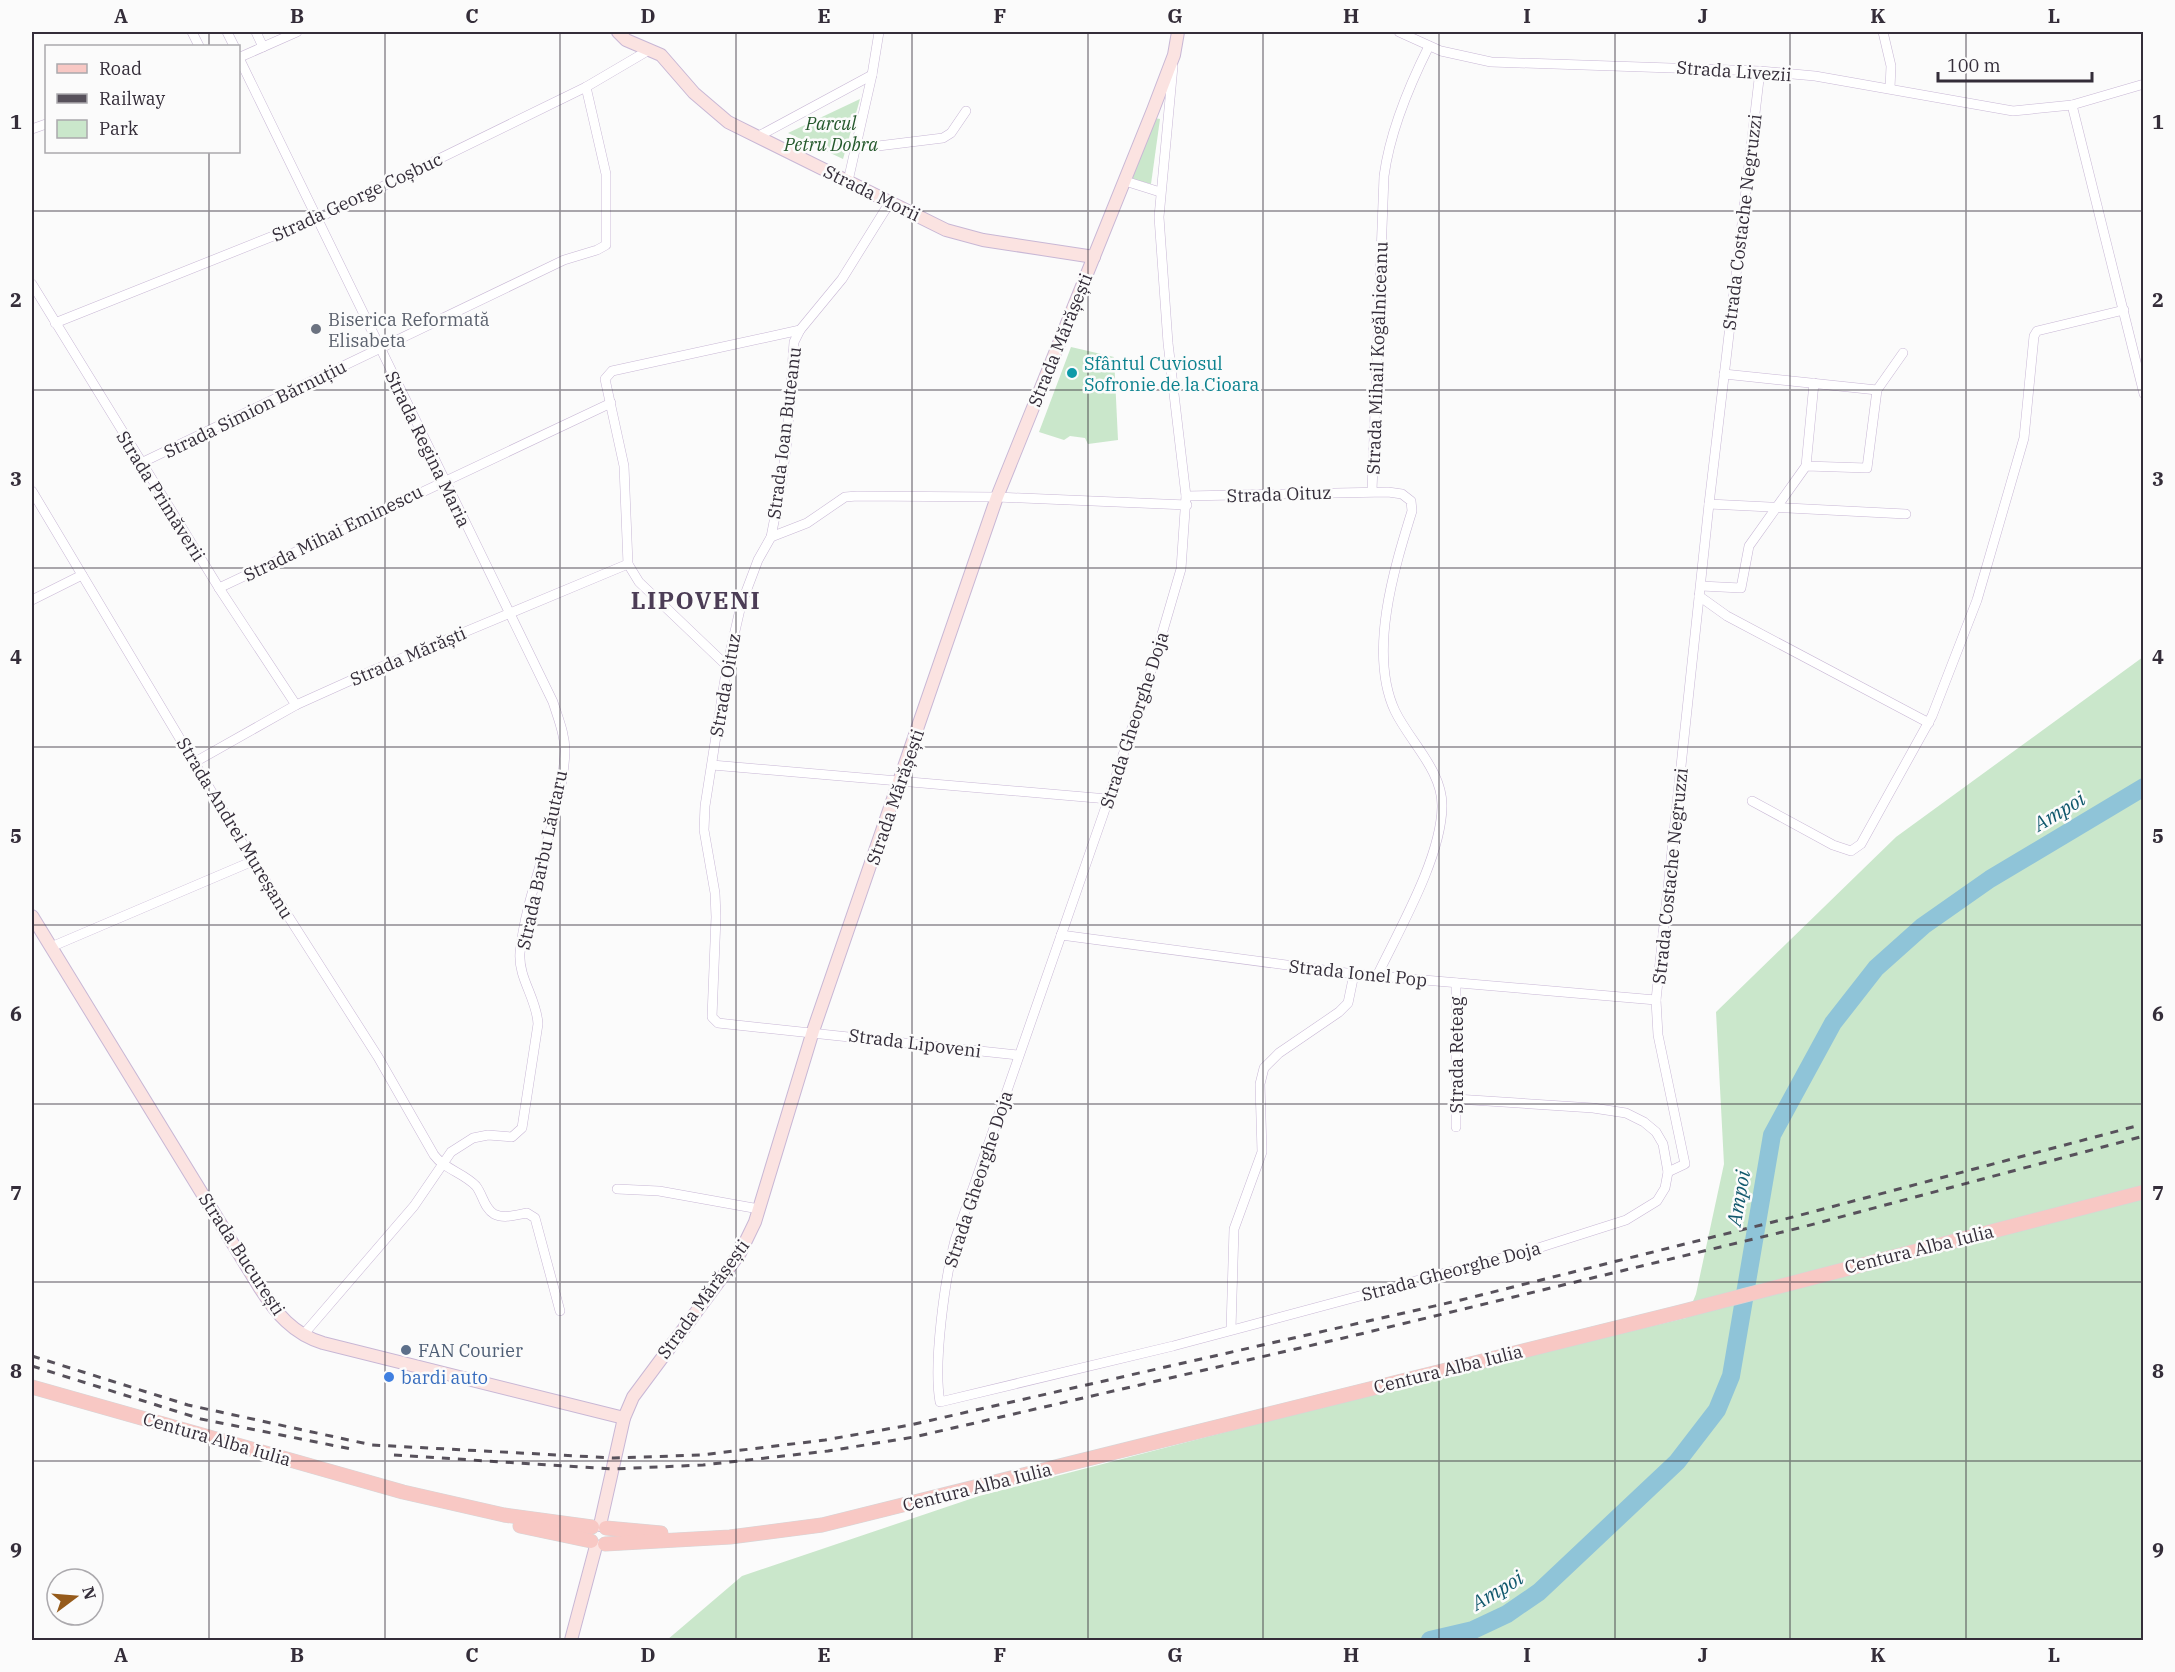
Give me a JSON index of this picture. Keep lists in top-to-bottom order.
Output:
{
  "streets": {
    "main road": ["Centura Alba Iulia"],
    "street": [
      "Strada Livezii",
      "Strada Morii",
      "Strada George Coșbuc",
      "Strada Costache Negruzzi",
      "Strada Mărășești",
      "Strada Mihail Kogălniceanu",
      "Strada Simion Bărnuțiu",
      "Strada Ioan Buteanu",
      "Strada Regina Maria",
      "Strada Oituz",
      "Strada Primăverii",
      "Strada Mihai Eminescu",
      "Strada Mărăști",
      "Strada Gheorghe Doja",
      "Strada Andrei Mureșanu",
      "Strada Barbu Lăutaru",
      "Strada Ionel Pop",
      "Strada Lipoveni",
      "Strada Reteag",
      "Strada București"
    ]
  },
  "crossings": [
    ["Strada Livezii", "Strada Costache Negruzzi"],
    ["Strada Livezii", "Strada Mihail Kogălniceanu"],
    ["Strada Morii", "Strada George Coșbuc"],
    ["Strada Morii", "Strada Mărășești"],
    ["Strada Morii", "Strada Ioan Buteanu"],
    ["Strada George Coșbuc", "Strada Simion Bărnuțiu"],
    ["Strada George Coșbuc", "Strada Regina Maria"],
    ["Strada George Coșbuc", "Strada Primăverii"],
    ["Strada Costache Negruzzi", "Strada Gheorghe Doja"],
    ["Strada Costache Negruzzi", "Strada Ionel Pop"],
    ["Strada Mărășești", "Strada Oituz"],
    ["Strada Mărășești", "Strada Gheorghe Doja"],
    ["Strada Mărășești", "Strada Lipoveni"],
    ["Strada Mărășești", "Centura Alba Iulia"],
    ["Strada Mărășești", "Strada București"],
    ["Strada Mihail Kogălniceanu", "Strada Oituz"],
    ["Strada Mihail Kogălniceanu", "Strada Ionel Pop"],
    ["Strada Simion Bărnuțiu", "Strada Regina Maria"],
    ["Strada Simion Bărnuțiu", "Strada Primăverii"],
    ["Strada Ioan Buteanu", "Strada Oituz"],
    ["Strada Ioan Buteanu", "Strada Mihai Eminescu"],
    ["Strada Regina Maria", "Strada Mihai Eminescu"],
    ["Strada Regina Maria", "Strada Mărăști"],
    ["Strada Regina Maria", "Strada Barbu Lăutaru"],
    ["Strada Oituz", "Strada Gheorghe Doja"],
    ["Strada Oituz", "Strada Lipoveni"],
    ["Strada Primăverii", "Strada Mihai Eminescu"],
    ["Strada Primăverii", "Strada Mărăști"],
    ["Strada Mărăști", "Strada Andrei Mureșanu"],
    ["Strada Mărăști", "Strada Barbu Lăutaru"],
    ["Strada Gheorghe Doja", "Strada Ionel Pop"],
    ["Strada Gheorghe Doja", "Strada Lipoveni"],
    ["Strada Andrei Mureșanu", "Strada Barbu Lăutaru"],
    ["Strada Ionel Pop", "Strada Reteag"]
  ],
  "districts": ["LIPOVENI"],
  "water": ["Ampoi"],
  "parks": ["Parcul Petru Dobra"],
  "places": [
    "Biserica Reformată Elisabeta",
    "Sfântul Cuviosul Sofronie de la Cioara",
    "FAN Courier",
    "bardi auto"
  ],
  "legend": ["Road", "Railway", "Park"],
  "scale_bar": "100 m",
  "north": "right",
  "grid": {
    "columns": [
      "A",
      "B",
      "C",
      "D",
      "E",
      "F",
      "G",
      "H",
      "I",
      "J",
      "K",
      "L"
    ],
    "rows": [
      "1",
      "2",
      "3",
      "4",
      "5",
      "6",
      "7",
      "8",
      "9"
    ]
  }
}
